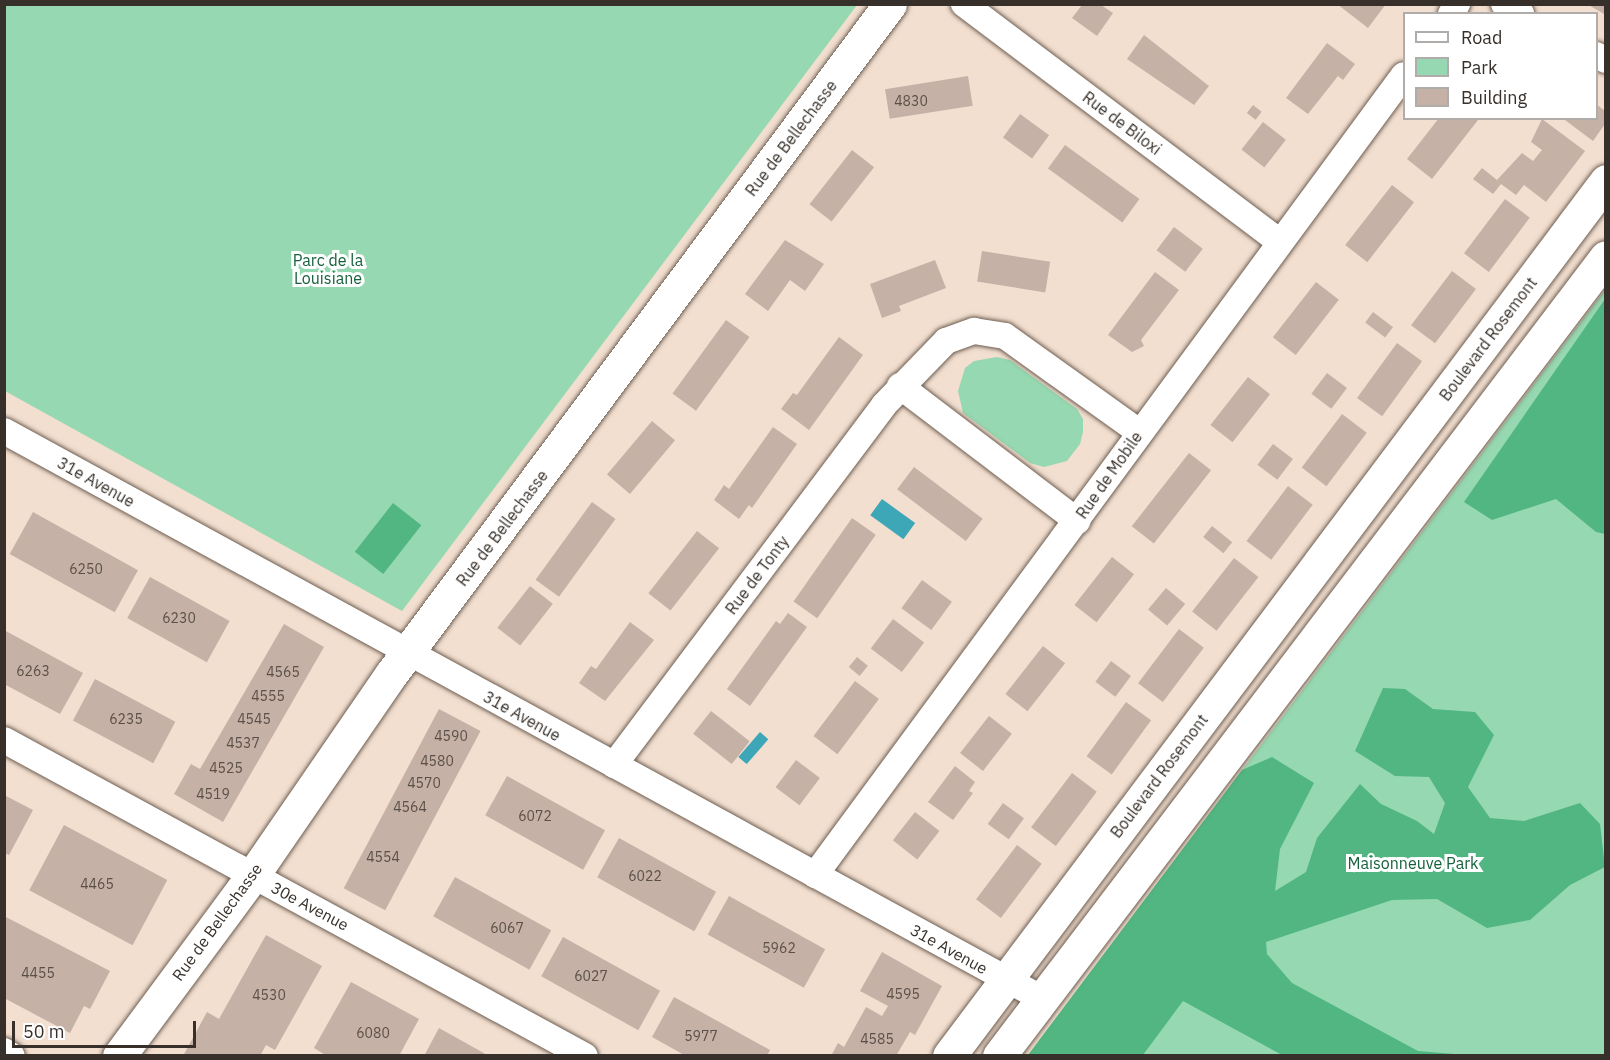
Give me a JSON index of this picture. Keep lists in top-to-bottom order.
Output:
{
  "streets": {
    "main road": ["Rue de Bellechasse", "Boulevard Rosemont"],
    "street": [
      "Rue de Biloxi",
      "Rue de Mobile",
      "31e Avenue",
      "Rue de Tonty",
      "30e Avenue"
    ]
  },
  "crossings": [
    ["Rue de Biloxi", "Rue de Mobile"],
    ["Rue de Bellechasse", "31e Avenue"],
    ["Rue de Bellechasse", "30e Avenue"],
    ["Boulevard Rosemont", "31e Avenue"],
    ["Rue de Mobile", "31e Avenue"],
    ["Rue de Mobile", "Rue de Tonty"],
    ["31e Avenue", "Rue de Tonty"]
  ],
  "parks": ["Parc de la Louisiane", "Maisonneuve Park"],
  "house_numbers": [
    "4830",
    "6250",
    "6230",
    "6263",
    "4565",
    "4555",
    "6235",
    "4545",
    "4590",
    "4537",
    "4580",
    "4525",
    "4570",
    "4519",
    "4564",
    "6072",
    "4554",
    "6022",
    "4465",
    "6067",
    "5962",
    "4455",
    "6027",
    "4595",
    "4530",
    "6080",
    "5977",
    "4585"
  ],
  "legend": ["Road", "Park", "Building"],
  "scale_bar": "50 m"
}
